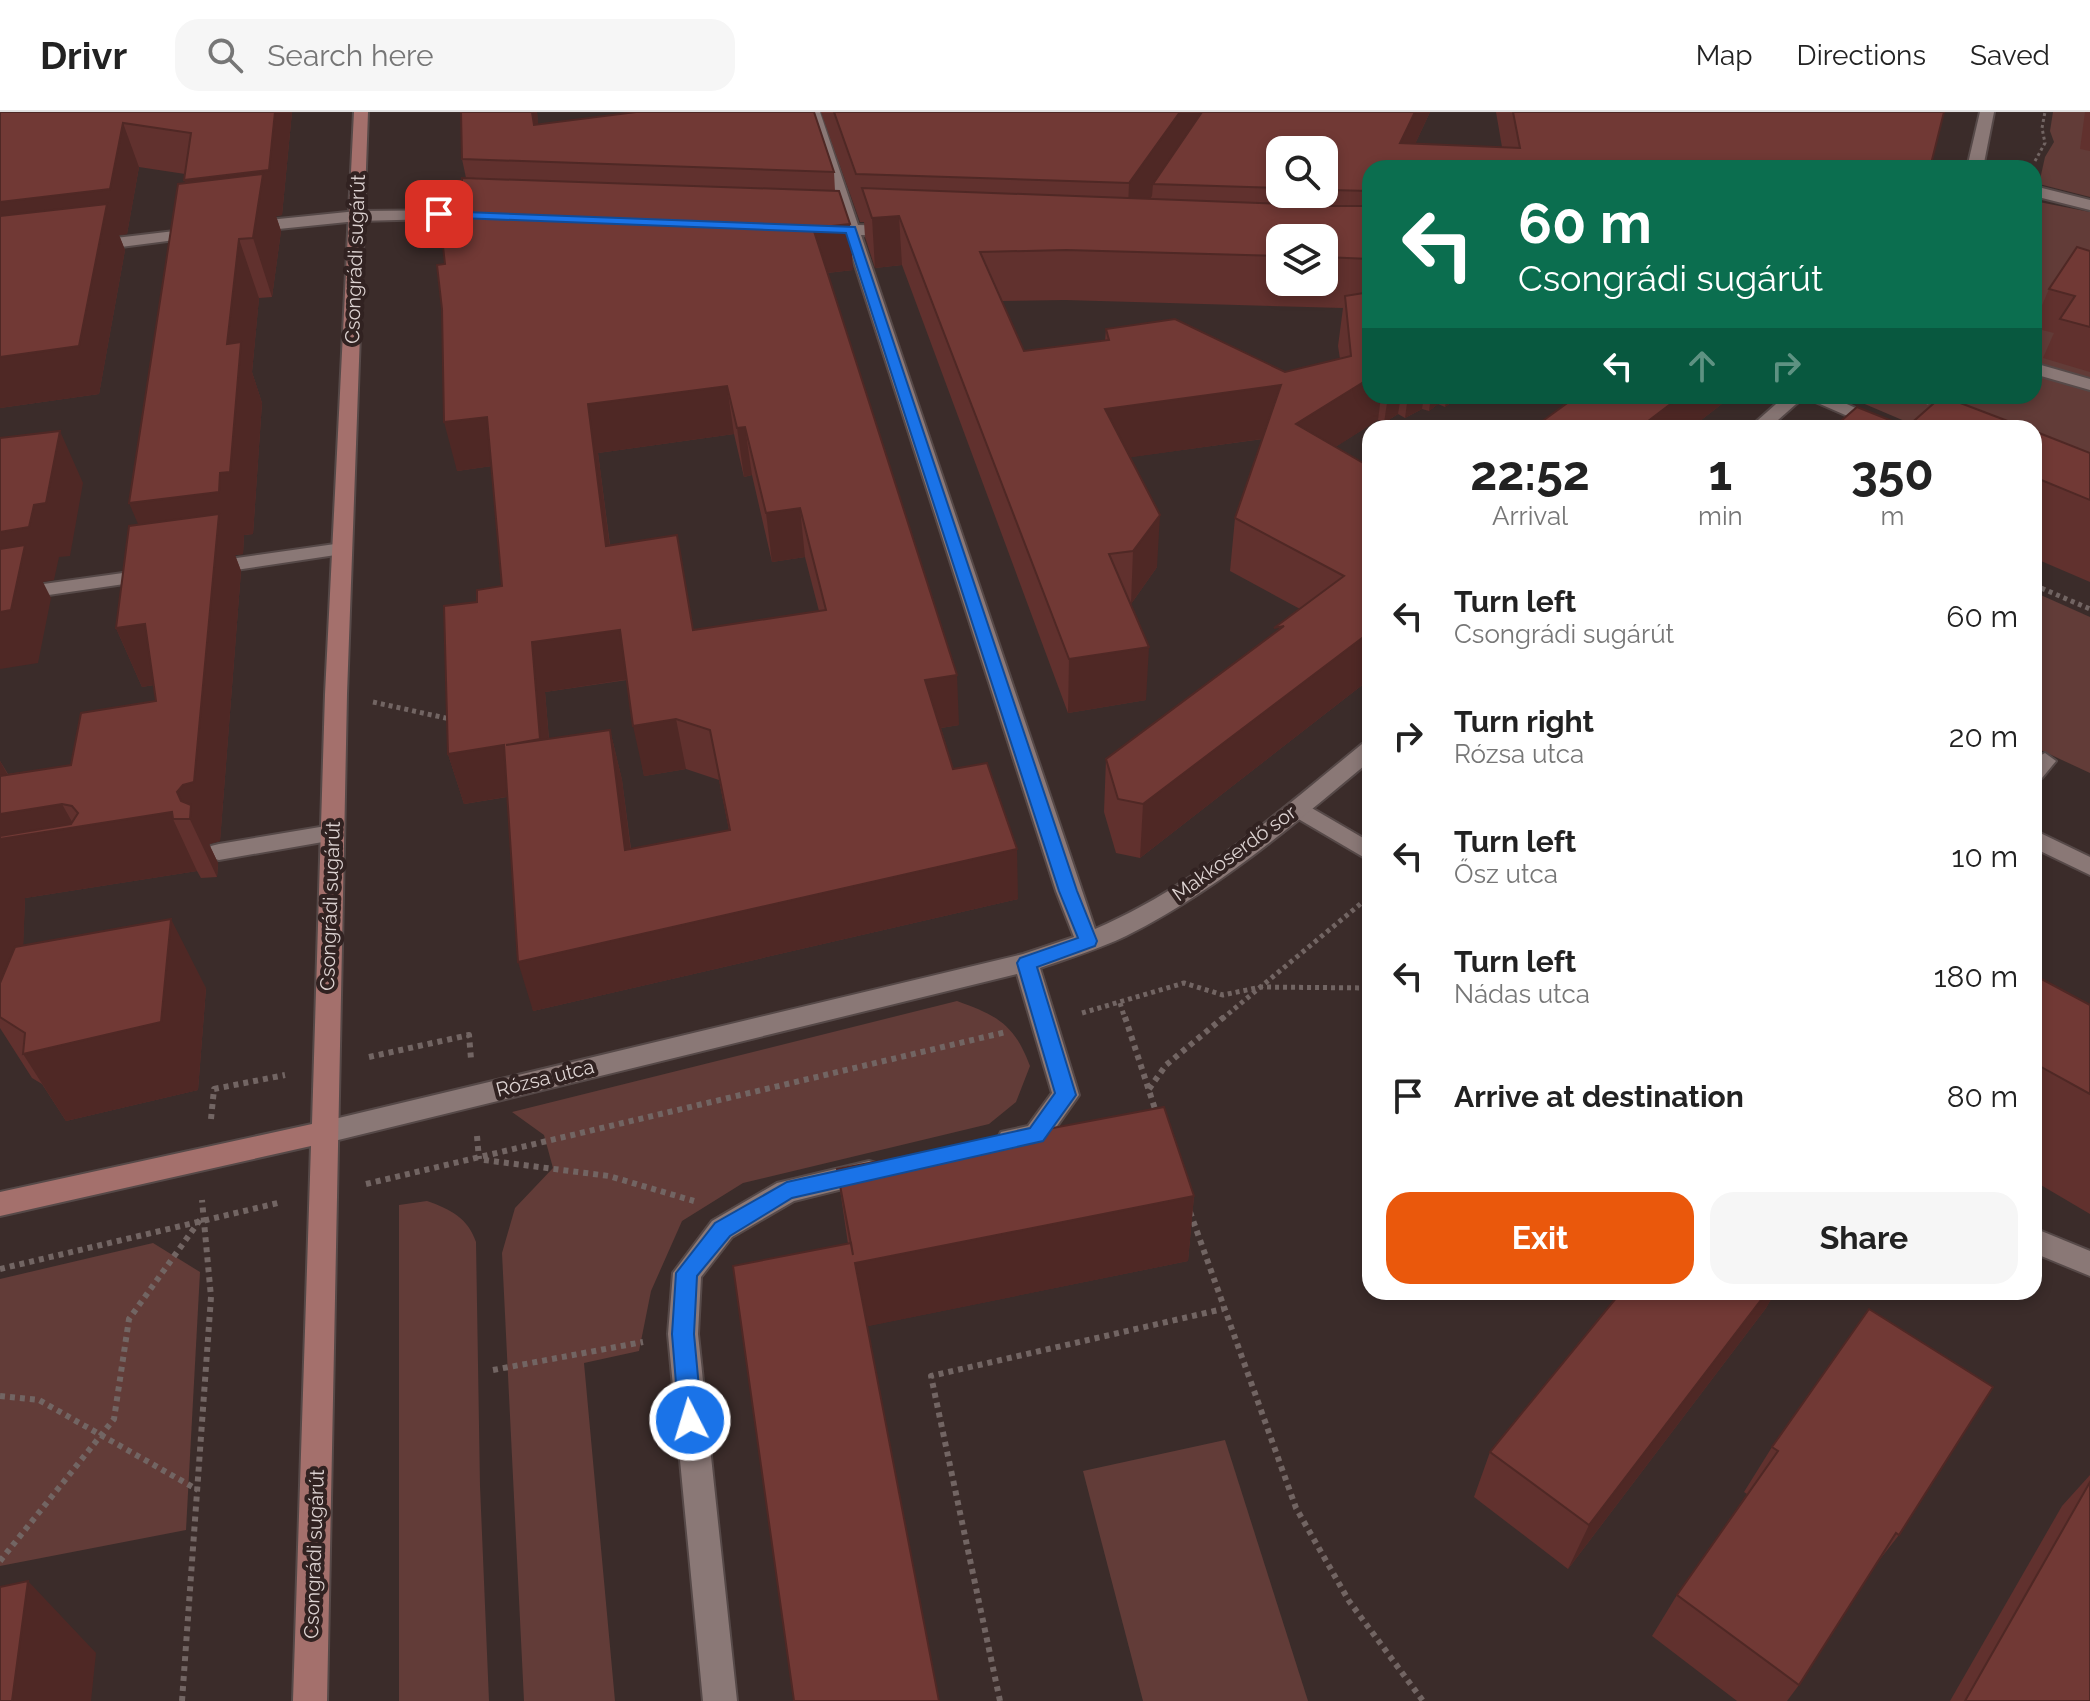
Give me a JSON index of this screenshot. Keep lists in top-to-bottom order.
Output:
{
  "streets": {
    "main road": ["Csongrádi sugárút", "Rózsa utca"],
    "street": ["Makkoserdő sor"]
  },
  "crossings": [
    ["Csongrádi sugárút", "Rózsa utca"],
    ["Makkoserdő sor", "Rózsa utca"]
  ],
  "page": {
    "header": "Drivr",
    "search": "Search here",
    "nav": ["Map", "Directions", "Saved"],
    "turn": ["60 m", "Csongrádi sugárút"],
    "eta": [
      "22:52",
      "Arrival",
      "1",
      "min",
      "350",
      "m"
    ],
    "list": [
      {
        "name": "Turn left",
        "note": "Csongrádi sugárút",
        "value": "60 m"
      },
      {
        "name": "Turn right",
        "note": "Rózsa utca",
        "value": "20 m"
      },
      {
        "name": "Turn left",
        "note": "Ősz utca",
        "value": "10 m"
      },
      {
        "name": "Turn left",
        "note": "Nádas utca",
        "value": "180 m"
      },
      {
        "name": "Arrive at destination",
        "value": "80 m"
      }
    ],
    "buttons": ["Exit", "Share"]
  }
}
